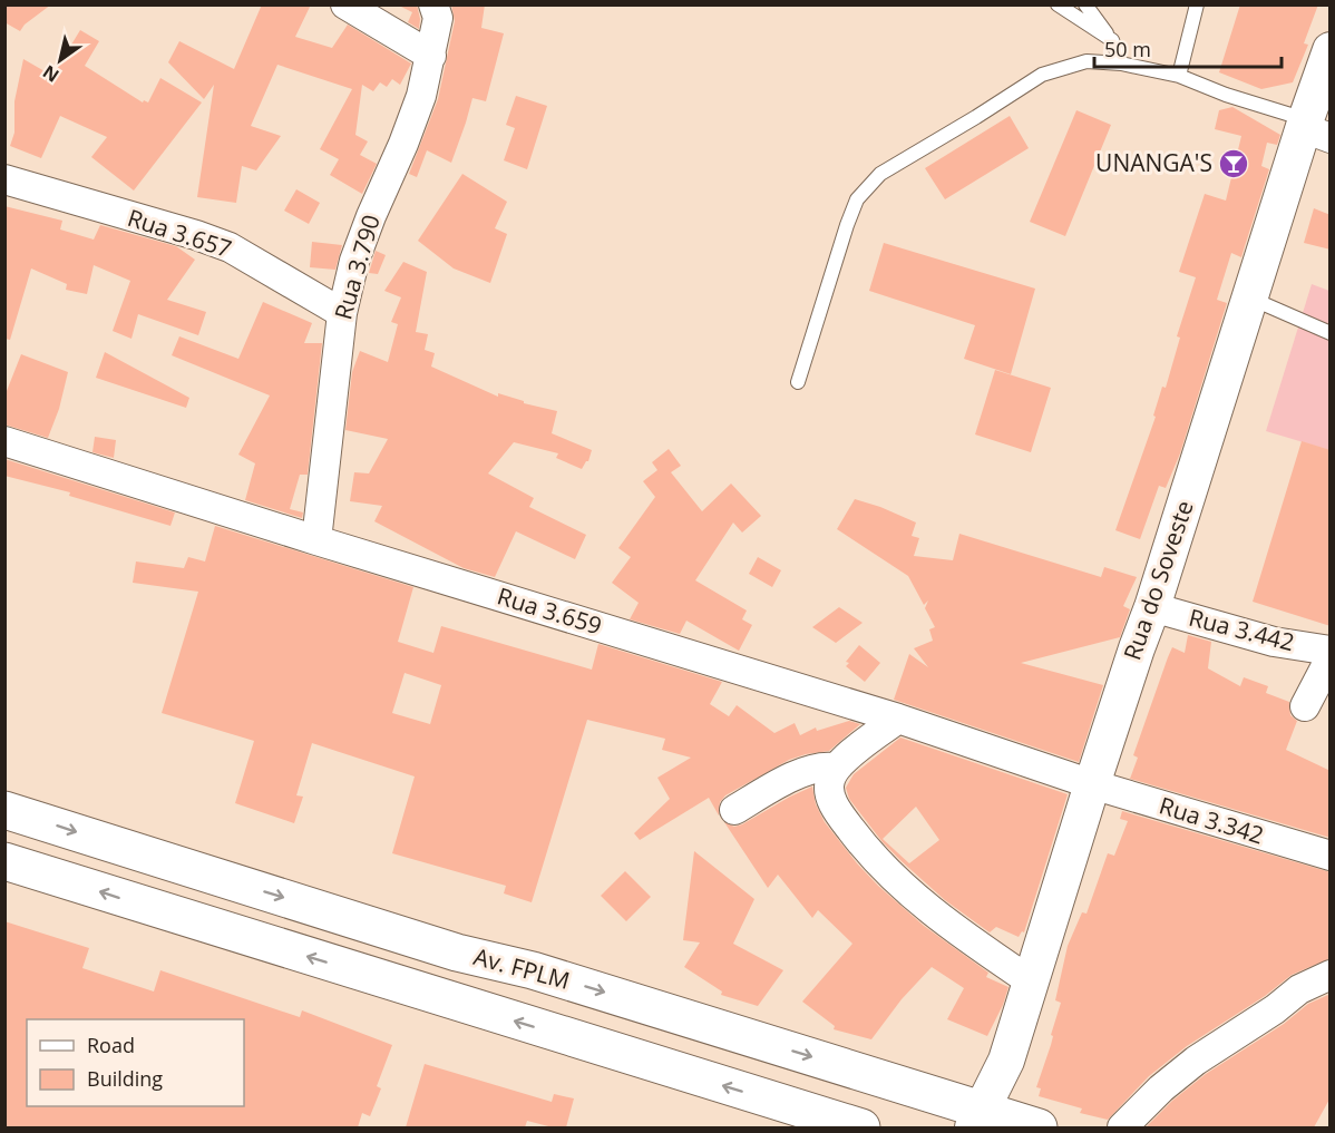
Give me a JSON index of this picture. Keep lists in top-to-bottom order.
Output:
{
  "streets": {
    "main road": ["Av. FPLM"],
    "street": [
      "Rua 3.657",
      "Rua 3.790",
      "Rua do Soveste",
      "Rua 3.659",
      "Rua 3.442",
      "Rua 3.342"
    ]
  },
  "crossings": [
    ["Rua 3.657", "Rua 3.790"],
    ["Rua 3.790", "Rua 3.659"],
    ["Rua do Soveste", "Rua 3.659"],
    ["Rua do Soveste", "Rua 3.442"],
    ["Rua do Soveste", "Rua 3.342"],
    ["Rua do Soveste", "Av. FPLM"],
    ["Rua 3.659", "Rua 3.342"]
  ],
  "places": {
    "bar": ["UNANGA'S"]
  },
  "legend": ["Road", "Building"],
  "scale_bar": "50 m",
  "north": "bottom left"
}
